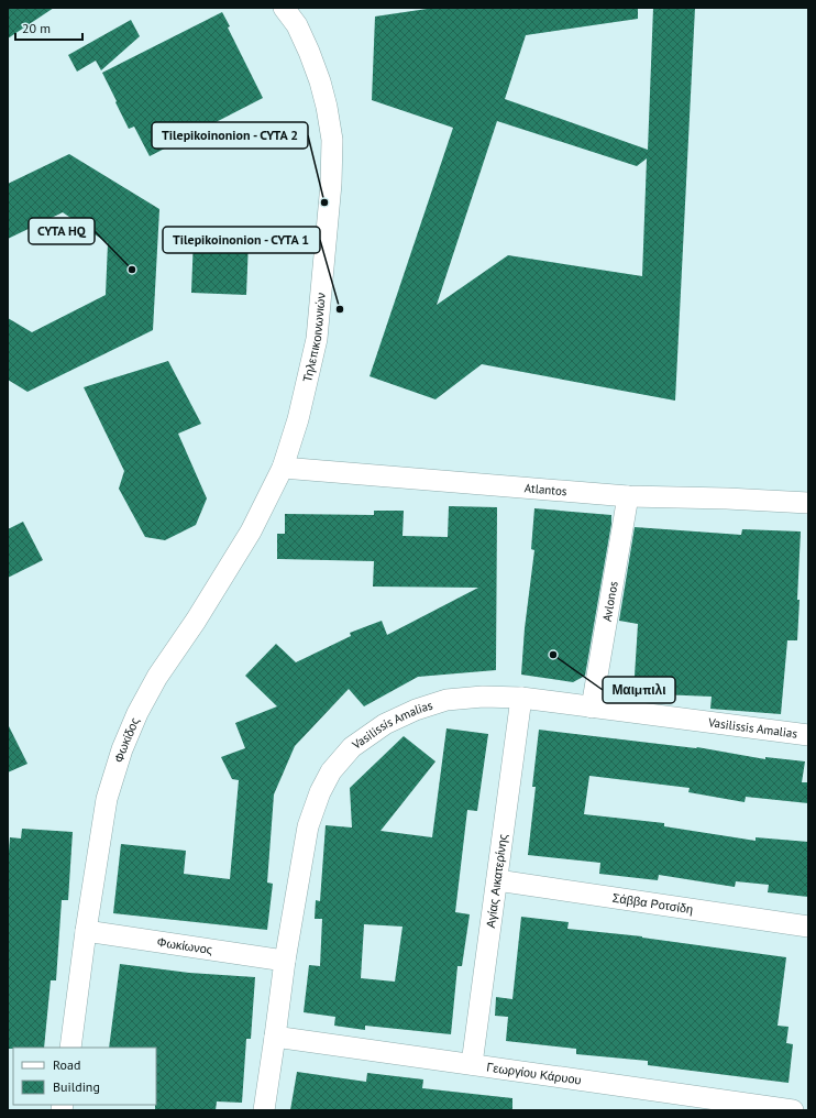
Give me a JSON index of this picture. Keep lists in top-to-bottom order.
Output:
{
  "streets": {
    "street": [
      "Τηλεπικοινωνιών",
      "Atlantos",
      "Avlonos",
      "Vasilissis Amalias",
      "Φωκίδος",
      "Αγίας Αικατερίνης",
      "Σάββα Ροτσίδη",
      "Φωκίωνος",
      "Γεωργίου Κάρυου"
    ]
  },
  "crossings": [
    ["Τηλεπικοινωνιών", "Atlantos"],
    ["Τηλεπικοινωνιών", "Φωκίδος"],
    ["Atlantos", "Avlonos"],
    ["Atlantos", "Φωκίδος"],
    ["Avlonos", "Vasilissis Amalias"],
    ["Vasilissis Amalias", "Αγίας Αικατερίνης"],
    ["Vasilissis Amalias", "Φωκίωνος"],
    ["Vasilissis Amalias", "Γεωργίου Κάρυου"],
    ["Φωκίδος", "Φωκίωνος"],
    ["Αγίας Αικατερίνης", "Σάββα Ροτσίδη"],
    ["Αγίας Αικατερίνης", "Γεωργίου Κάρυου"]
  ],
  "places": [
    "Tilepikoinonion - CYTA 2",
    "CYTA HQ",
    "Tilepikoinonion - CYTA 1",
    "Μαιμπιλι"
  ],
  "legend": ["Road", "Building"],
  "scale_bar": "20 m"
}
